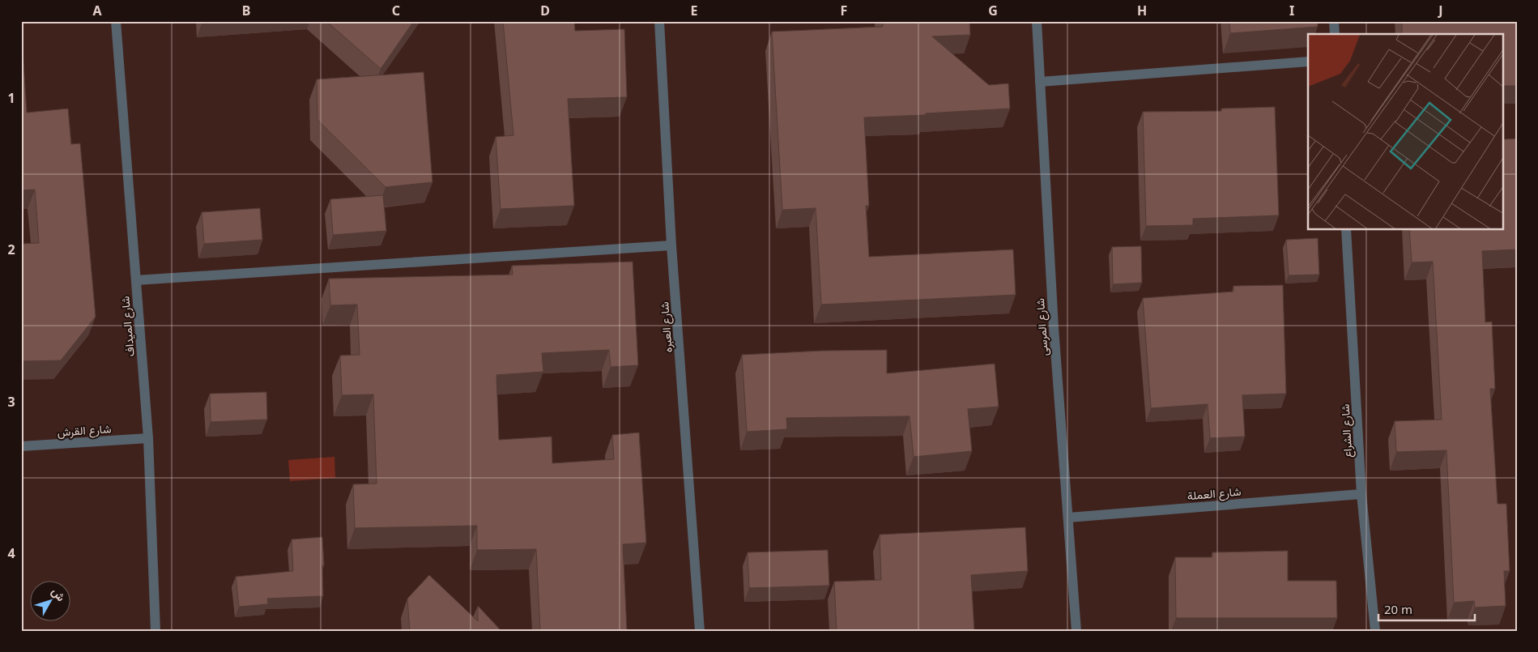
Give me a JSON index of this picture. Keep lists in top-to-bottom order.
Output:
{
  "streets": {
    "street": [
      "شارع الميداف",
      "شارع العبره",
      "شارع المرسى",
      "شارع القرش",
      "شارع الشراع",
      "شارع العملة"
    ]
  },
  "crossings": [
    ["شارع الميداف", "شارع القرش"],
    ["شارع المرسى", "شارع العملة"],
    ["شارع الشراع", "شارع العملة"]
  ],
  "scale_bar": "20 m",
  "north": "top right",
  "grid": {
    "columns": [
      "A",
      "B",
      "C",
      "D",
      "E",
      "F",
      "G",
      "H",
      "I",
      "J"
    ],
    "rows": [
      "1",
      "2",
      "3",
      "4"
    ]
  }
}
